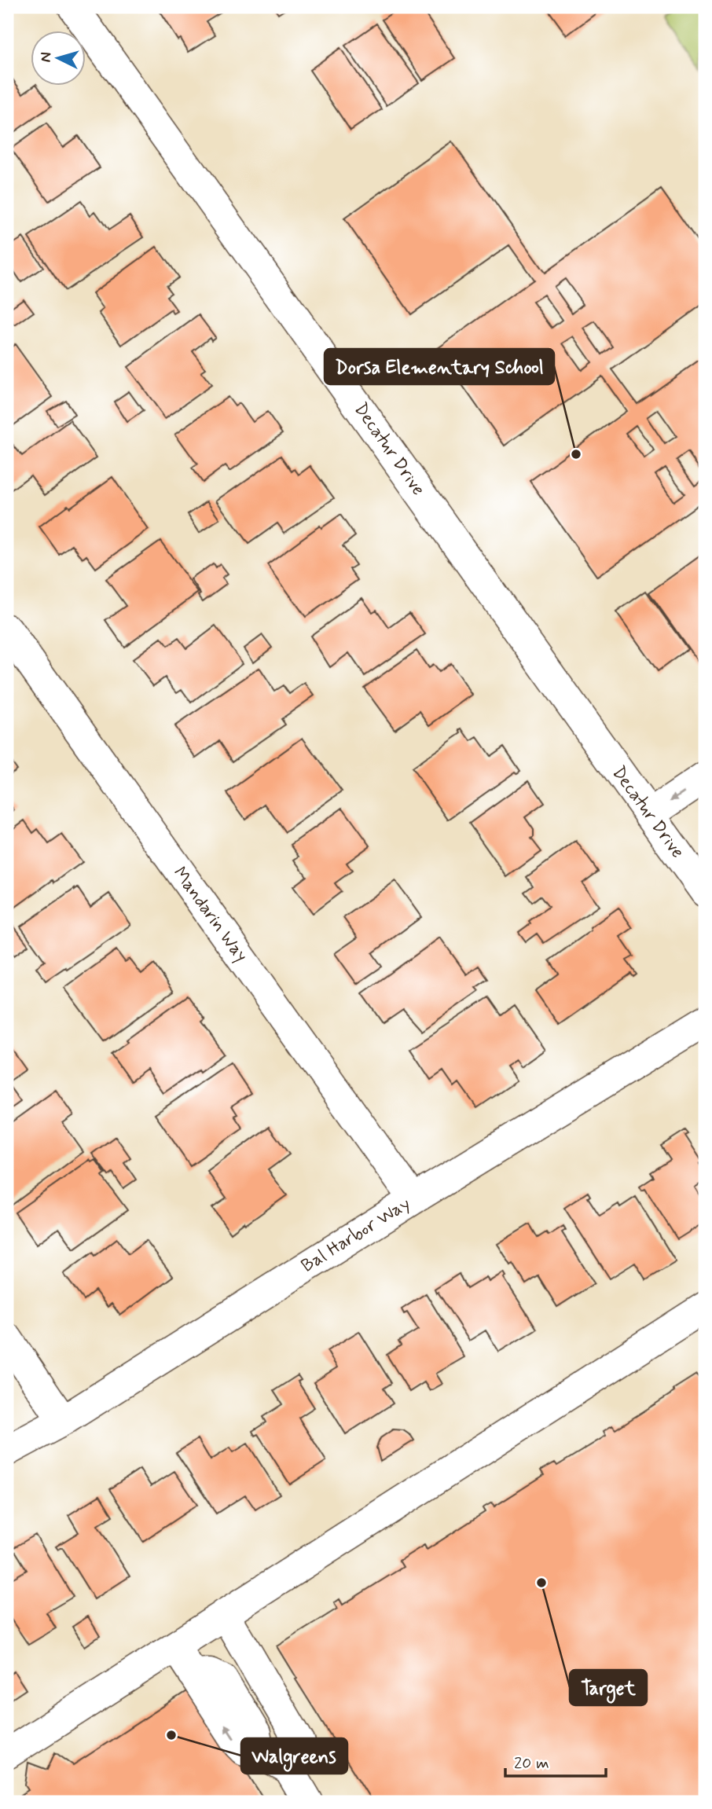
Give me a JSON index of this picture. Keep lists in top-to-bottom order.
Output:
{
  "streets": {
    "street": ["Decatur Drive", "Mandarin Way", "Bal Harbor Way"]
  },
  "crossings": [
    ["Mandarin Way", "Bal Harbor Way"]
  ],
  "places": ["Dorsa Elementary School", "Target", "Walgreens"],
  "scale_bar": "20 m",
  "north": "left"
}
